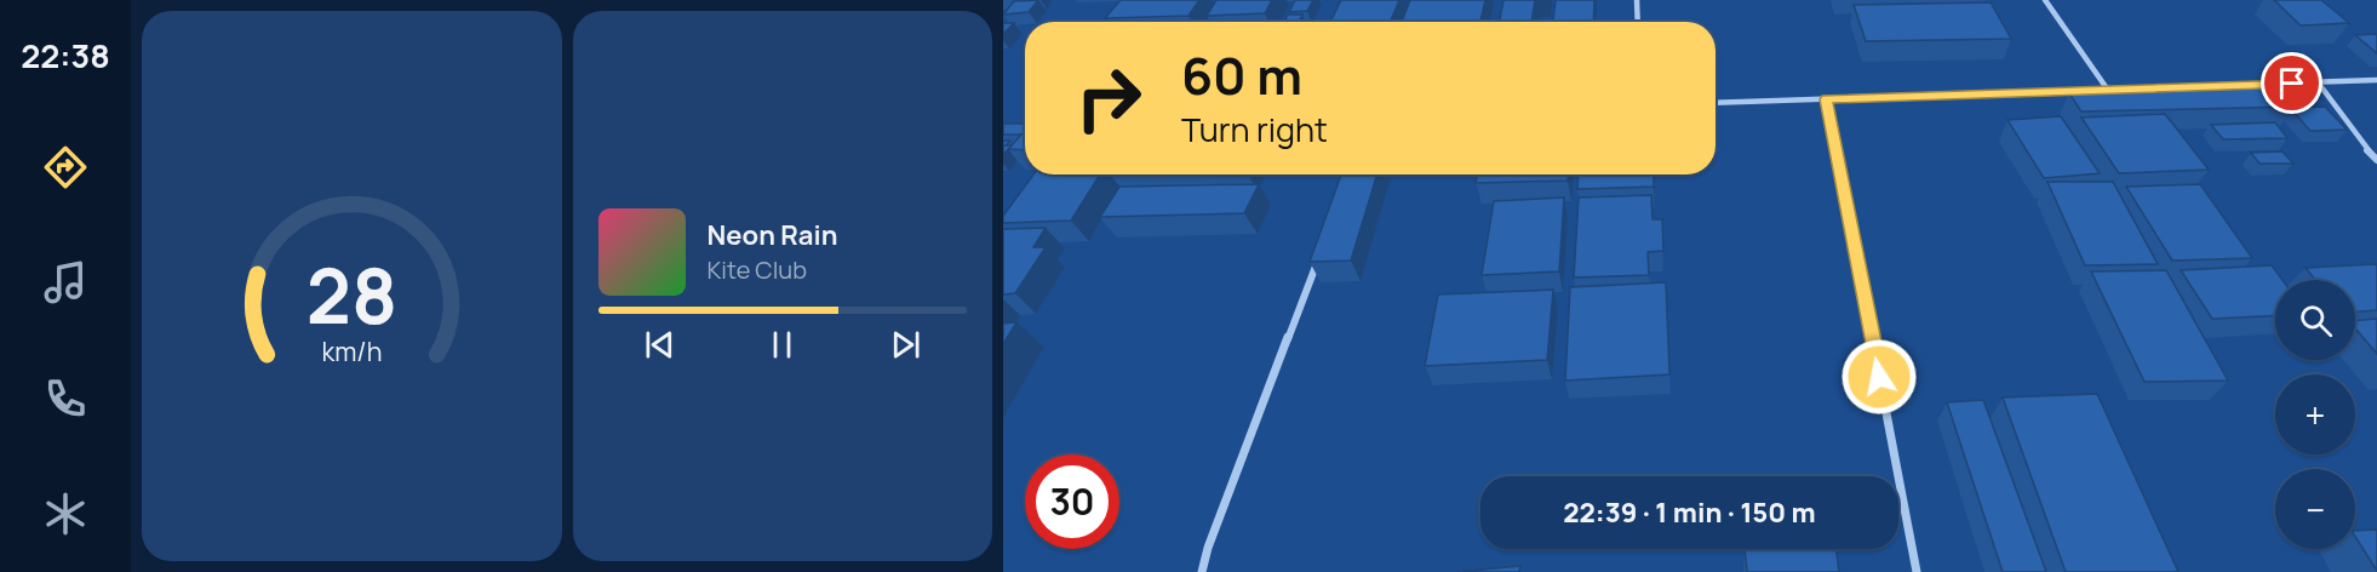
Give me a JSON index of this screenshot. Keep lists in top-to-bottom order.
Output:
{
  "page": {
    "tabs": "22:38",
    "turn": ["60 m", "Turn right"],
    "song": ["Neon Rain", "Kite Club"],
    "map_buttons": ["+", "−"],
    "limit": "30",
    "trip": "22:39 · 1 min · 150 m",
    "gauge": ["28", "km/h"]
  }
}
